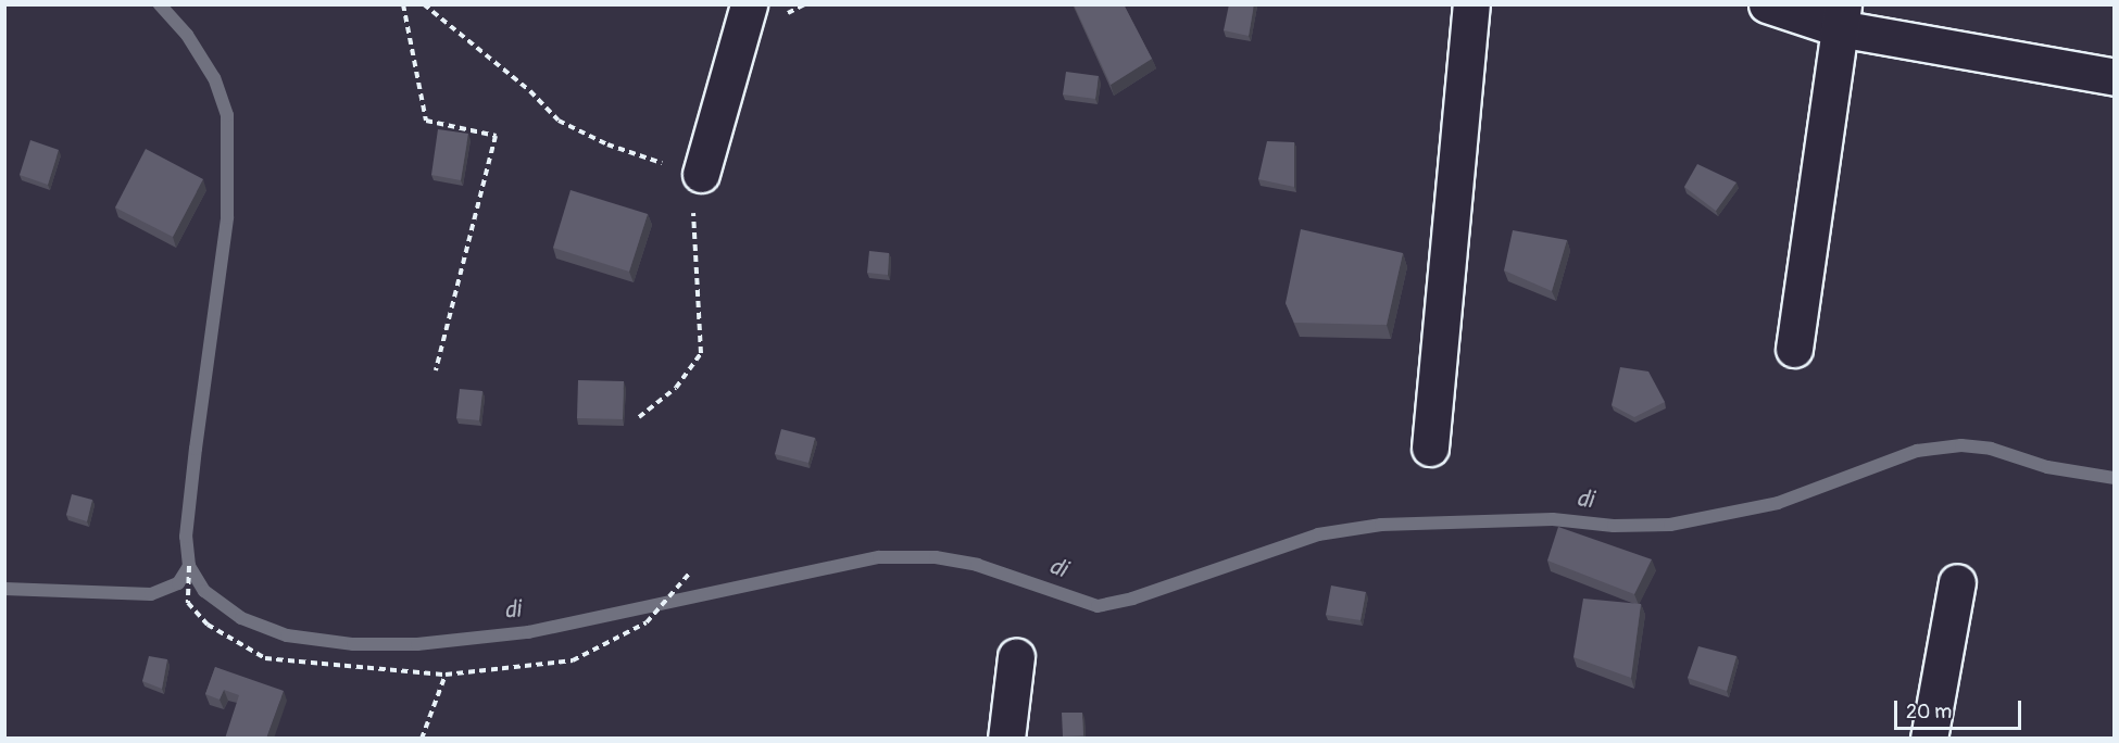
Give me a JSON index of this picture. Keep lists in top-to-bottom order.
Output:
{
  "water": ["di"],
  "scale_bar": "20 m"
}
